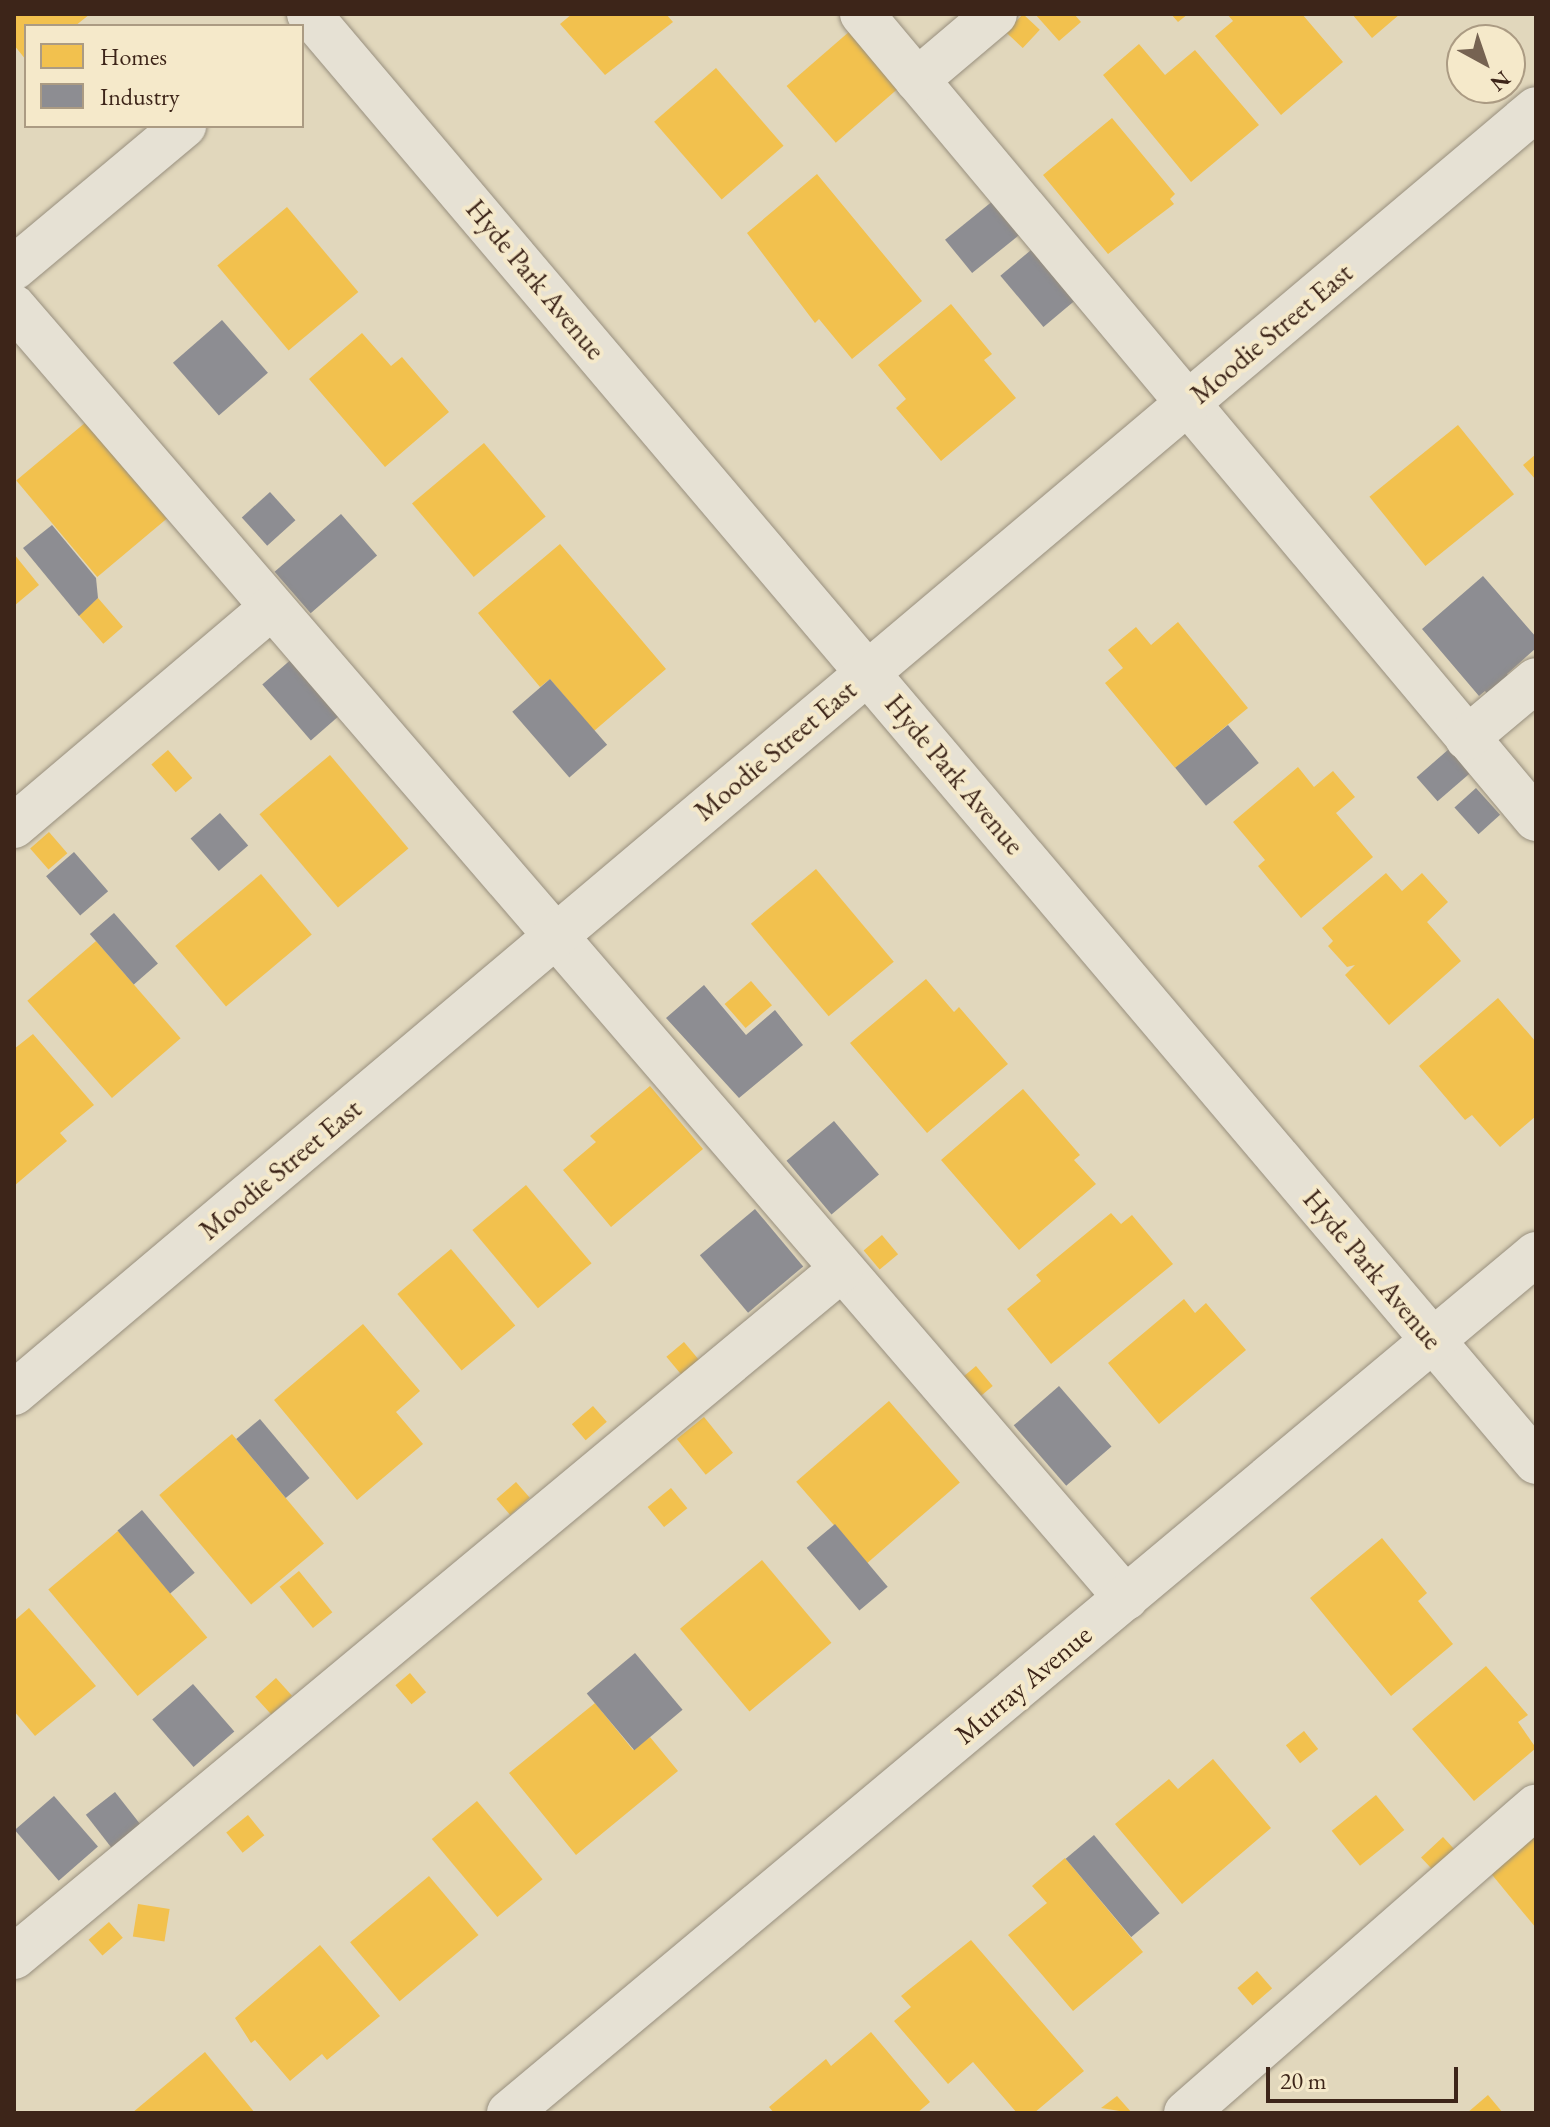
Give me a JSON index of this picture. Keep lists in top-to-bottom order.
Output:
{
  "streets": {
    "street": ["Hyde Park Avenue", "Moodie Street East", "Murray Avenue"]
  },
  "crossings": [
    ["Hyde Park Avenue", "Moodie Street East"],
    ["Hyde Park Avenue", "Murray Avenue"]
  ],
  "legend": ["Homes", "Industry"],
  "scale_bar": "20 m",
  "north": "bottom right"
}
